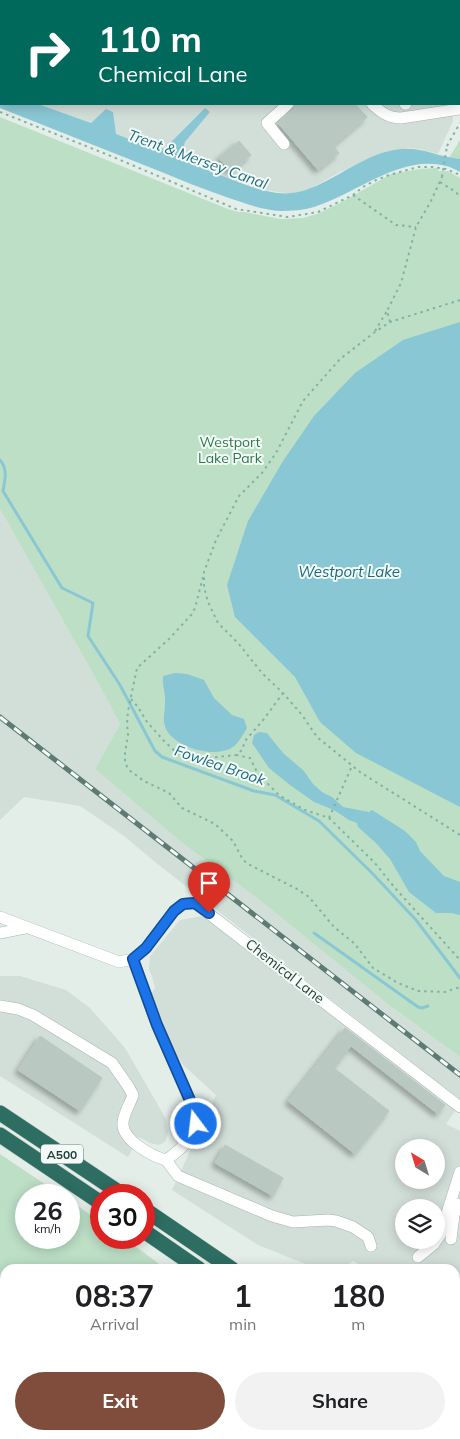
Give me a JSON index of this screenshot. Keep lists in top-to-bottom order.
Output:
{
  "streets": {
    "highway": ["A500"],
    "street": ["Chemical Lane"]
  },
  "water": ["Trent & Mersey Canal", "Westport Lake", "Fowlea Brook"],
  "parks": ["Westport Lake Park"],
  "north": "top left",
  "page": {
    "turn": ["110 m", "Chemical Lane"],
    "speed": "26 km/h",
    "limit": "30",
    "eta": [
      "08:37",
      "Arrival",
      "1",
      "min",
      "180",
      "m"
    ],
    "buttons": ["Exit", "Share"]
  }
}
